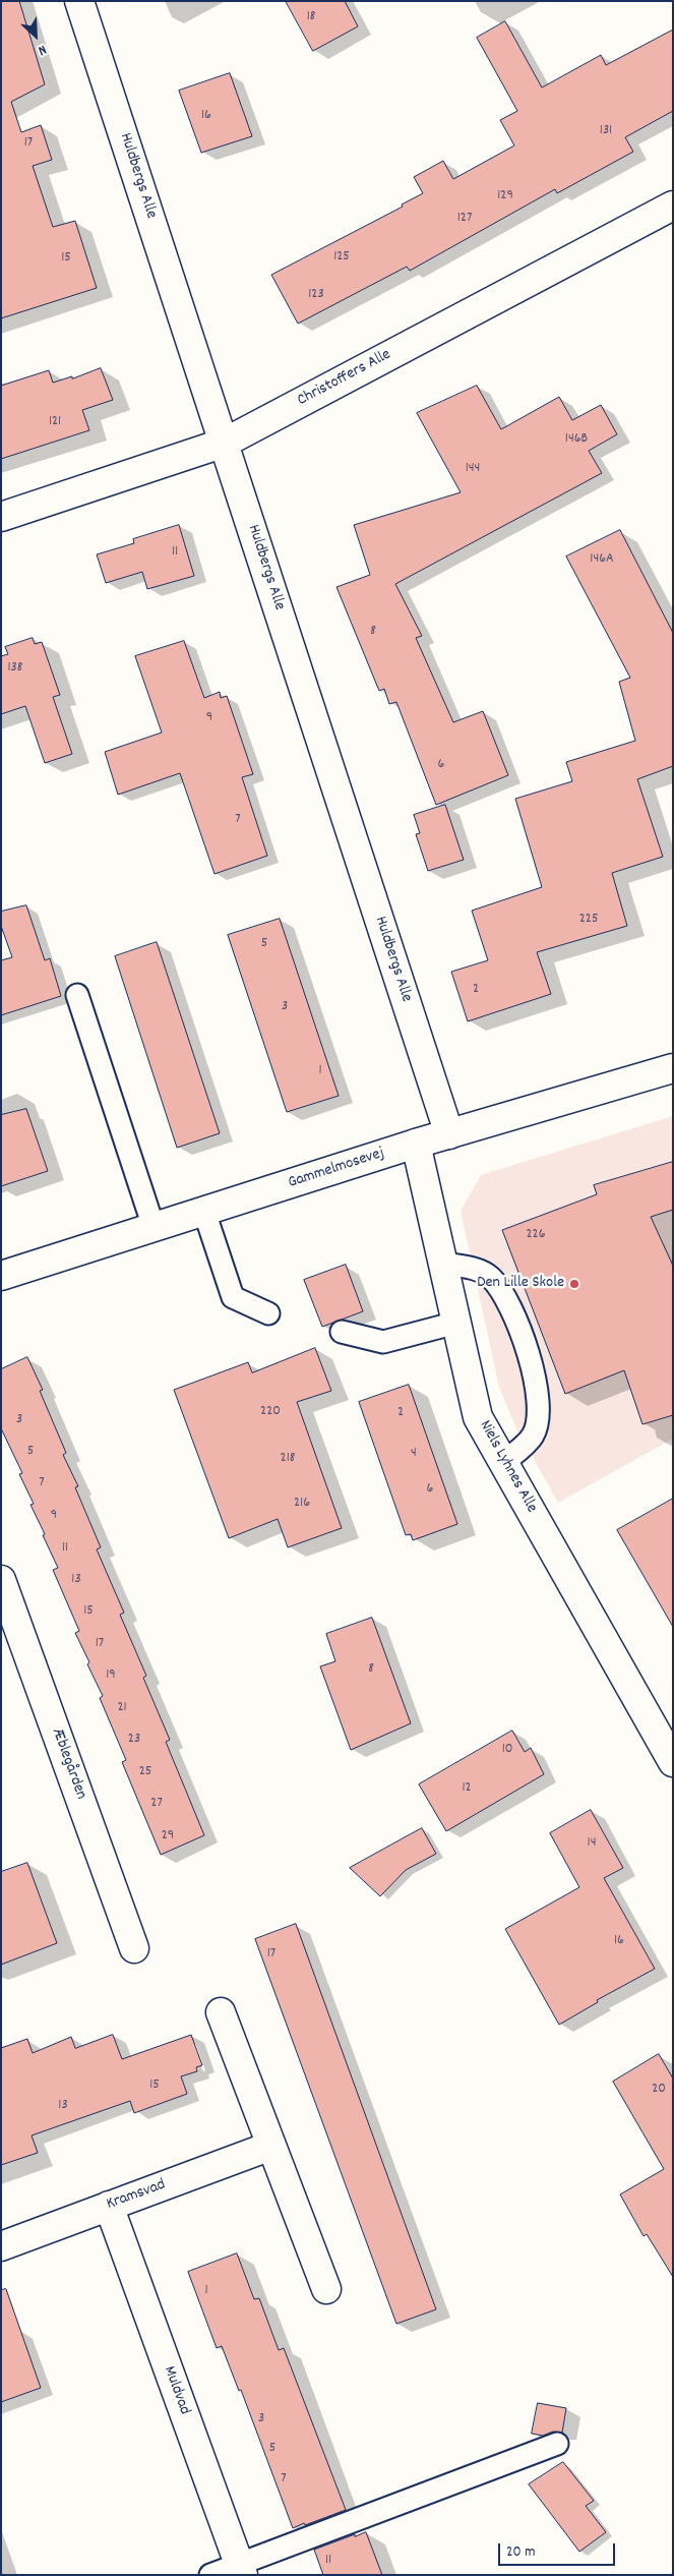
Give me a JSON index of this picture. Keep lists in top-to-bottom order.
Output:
{
  "streets": {
    "street": [
      "Huldbergs Alle",
      "Christoffers Alle",
      "Gammelmosevej",
      "Niels Lyhnes Alle",
      "Æblegården",
      "Kramsvad",
      "Muldvad"
    ]
  },
  "crossings": [
    ["Huldbergs Alle", "Christoffers Alle"],
    ["Huldbergs Alle", "Gammelmosevej"],
    ["Gammelmosevej", "Niels Lyhnes Alle"],
    ["Kramsvad", "Muldvad"]
  ],
  "places": ["Den Lille Skole"],
  "house_numbers": [
    "18",
    "16",
    "131",
    "17",
    "129",
    "127",
    "125",
    "15",
    "123",
    "121",
    "146B",
    "144",
    "11",
    "146A",
    "8",
    "138",
    "9",
    "6",
    "7",
    "225",
    "5",
    "2",
    "3",
    "1",
    "226",
    "220",
    "2",
    "3",
    "5",
    "4",
    "218",
    "7",
    "6",
    "216",
    "9",
    "11",
    "13",
    "15",
    "17",
    "8",
    "19",
    "21",
    "23",
    "10",
    "25",
    "12",
    "27",
    "29",
    "14",
    "16",
    "17",
    "15",
    "20",
    "13",
    "1",
    "3",
    "5",
    "7",
    "11"
  ],
  "scale_bar": "20 m",
  "north": "bottom right"
}
